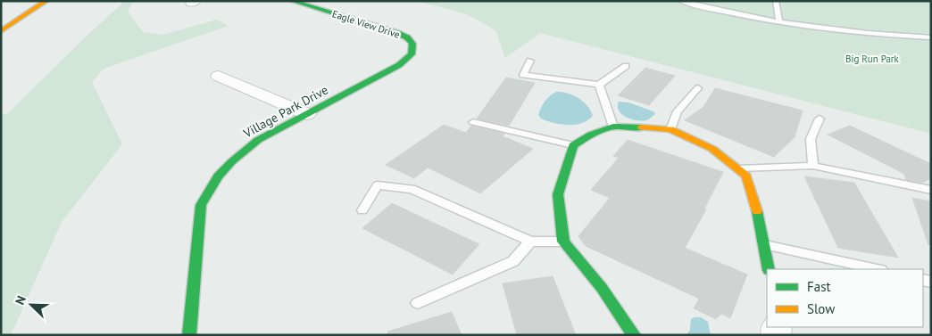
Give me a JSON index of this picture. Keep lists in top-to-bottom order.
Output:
{
  "streets": {
    "street": ["Eagle View Drive", "Village Park Drive"]
  },
  "crossings": [
    ["Eagle View Drive", "Village Park Drive"]
  ],
  "parks": ["Big Run Park"],
  "legend": ["Fast", "Slow"],
  "north": "top left"
}
